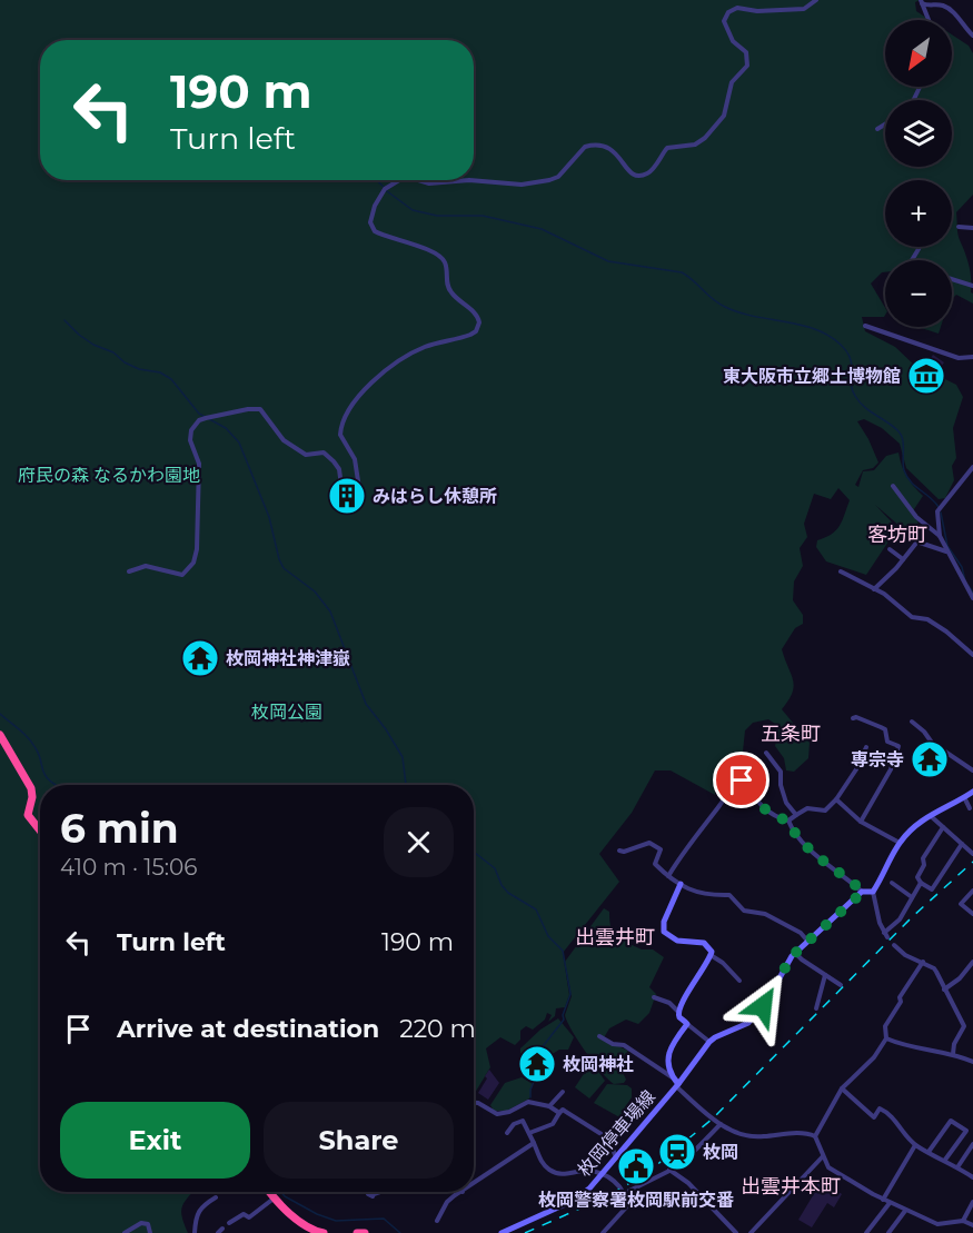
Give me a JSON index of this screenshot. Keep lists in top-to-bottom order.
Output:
{
  "streets": {
    "street": ["枚岡停車場線"]
  },
  "districts": [
    "客坊町",
    "五条町",
    "出雲井町",
    "出雲井本町"
  ],
  "parks": ["府民の森 なるかわ園地", "枚岡公園"],
  "places": {
    "museum": ["東大阪市立郷土博物館"],
    "building": ["みはらし休憩所"],
    "temple": ["枚岡神社神津嶽", "専宗寺", "枚岡神社"],
    "station": ["枚岡"],
    "public building": ["枚岡警察署枚岡駅前交番"]
  },
  "north": "bottom left",
  "page": {
    "map_buttons": ["+", "−"],
    "turn": ["190 m", "Turn left"],
    "heading": ["6 min", "410 m · 15:06"],
    "list": [
      {
        "name": "Turn left",
        "value": "190 m"
      },
      {
        "name": "Arrive at destination",
        "value": "220 m"
      }
    ],
    "buttons": ["Exit", "Share"]
  }
}
